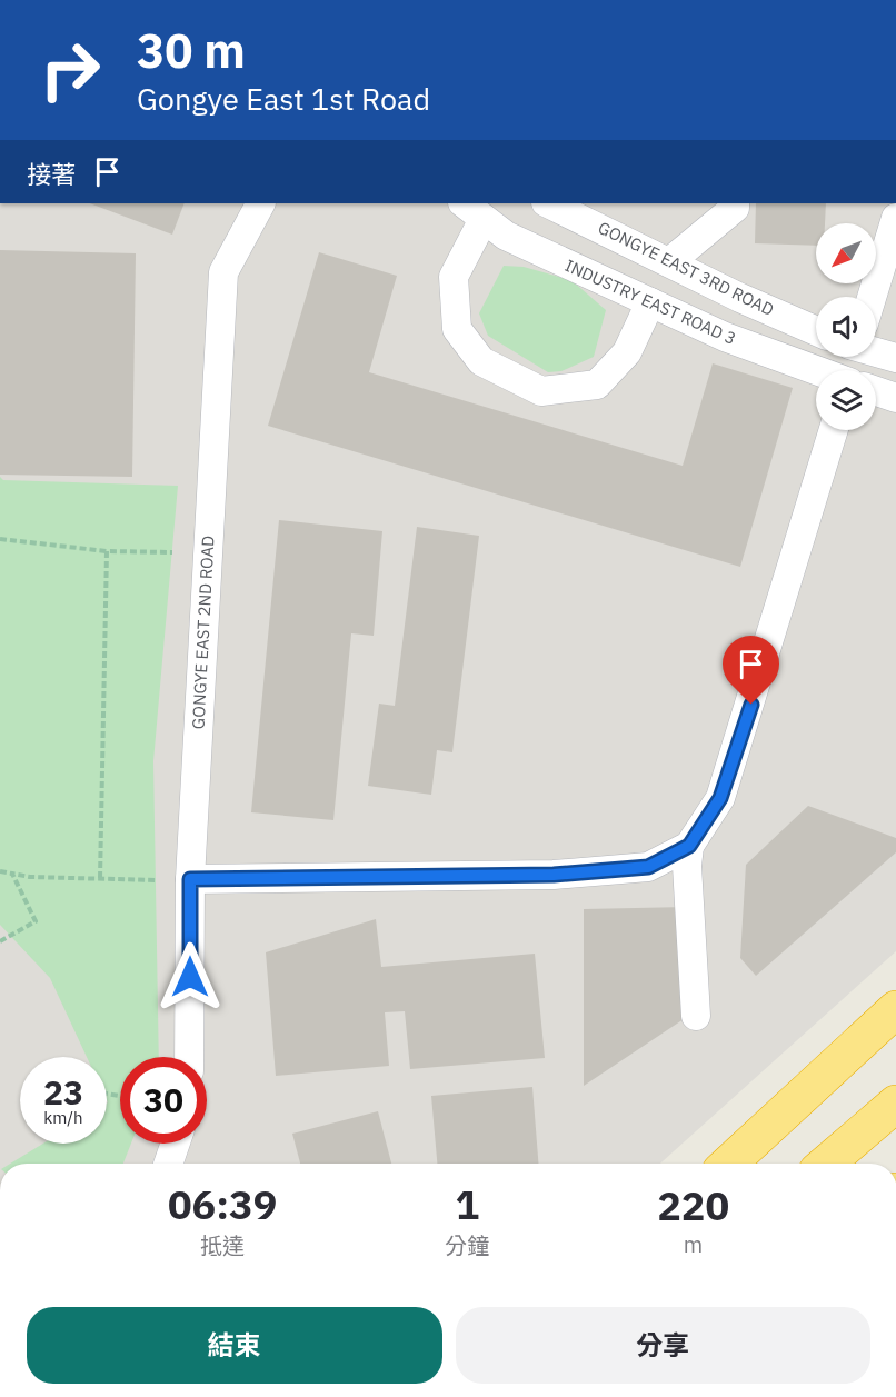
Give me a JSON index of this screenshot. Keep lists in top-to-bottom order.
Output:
{
  "streets": {
    "street": ["GONGYE EAST 3RD ROAD", "INDUSTRY EAST ROAD 3", "GONGYE EAST 2ND ROAD"]
  },
  "north": "bottom left",
  "page": {
    "turn": ["30 m", "Gongye East 1st Road"],
    "then": "接著",
    "speed": "23 km/h",
    "limit": "30",
    "eta": [
      "06:39",
      "抵達",
      "1",
      "分鐘",
      "220",
      "m"
    ],
    "buttons": ["結束", "分享"]
  }
}
